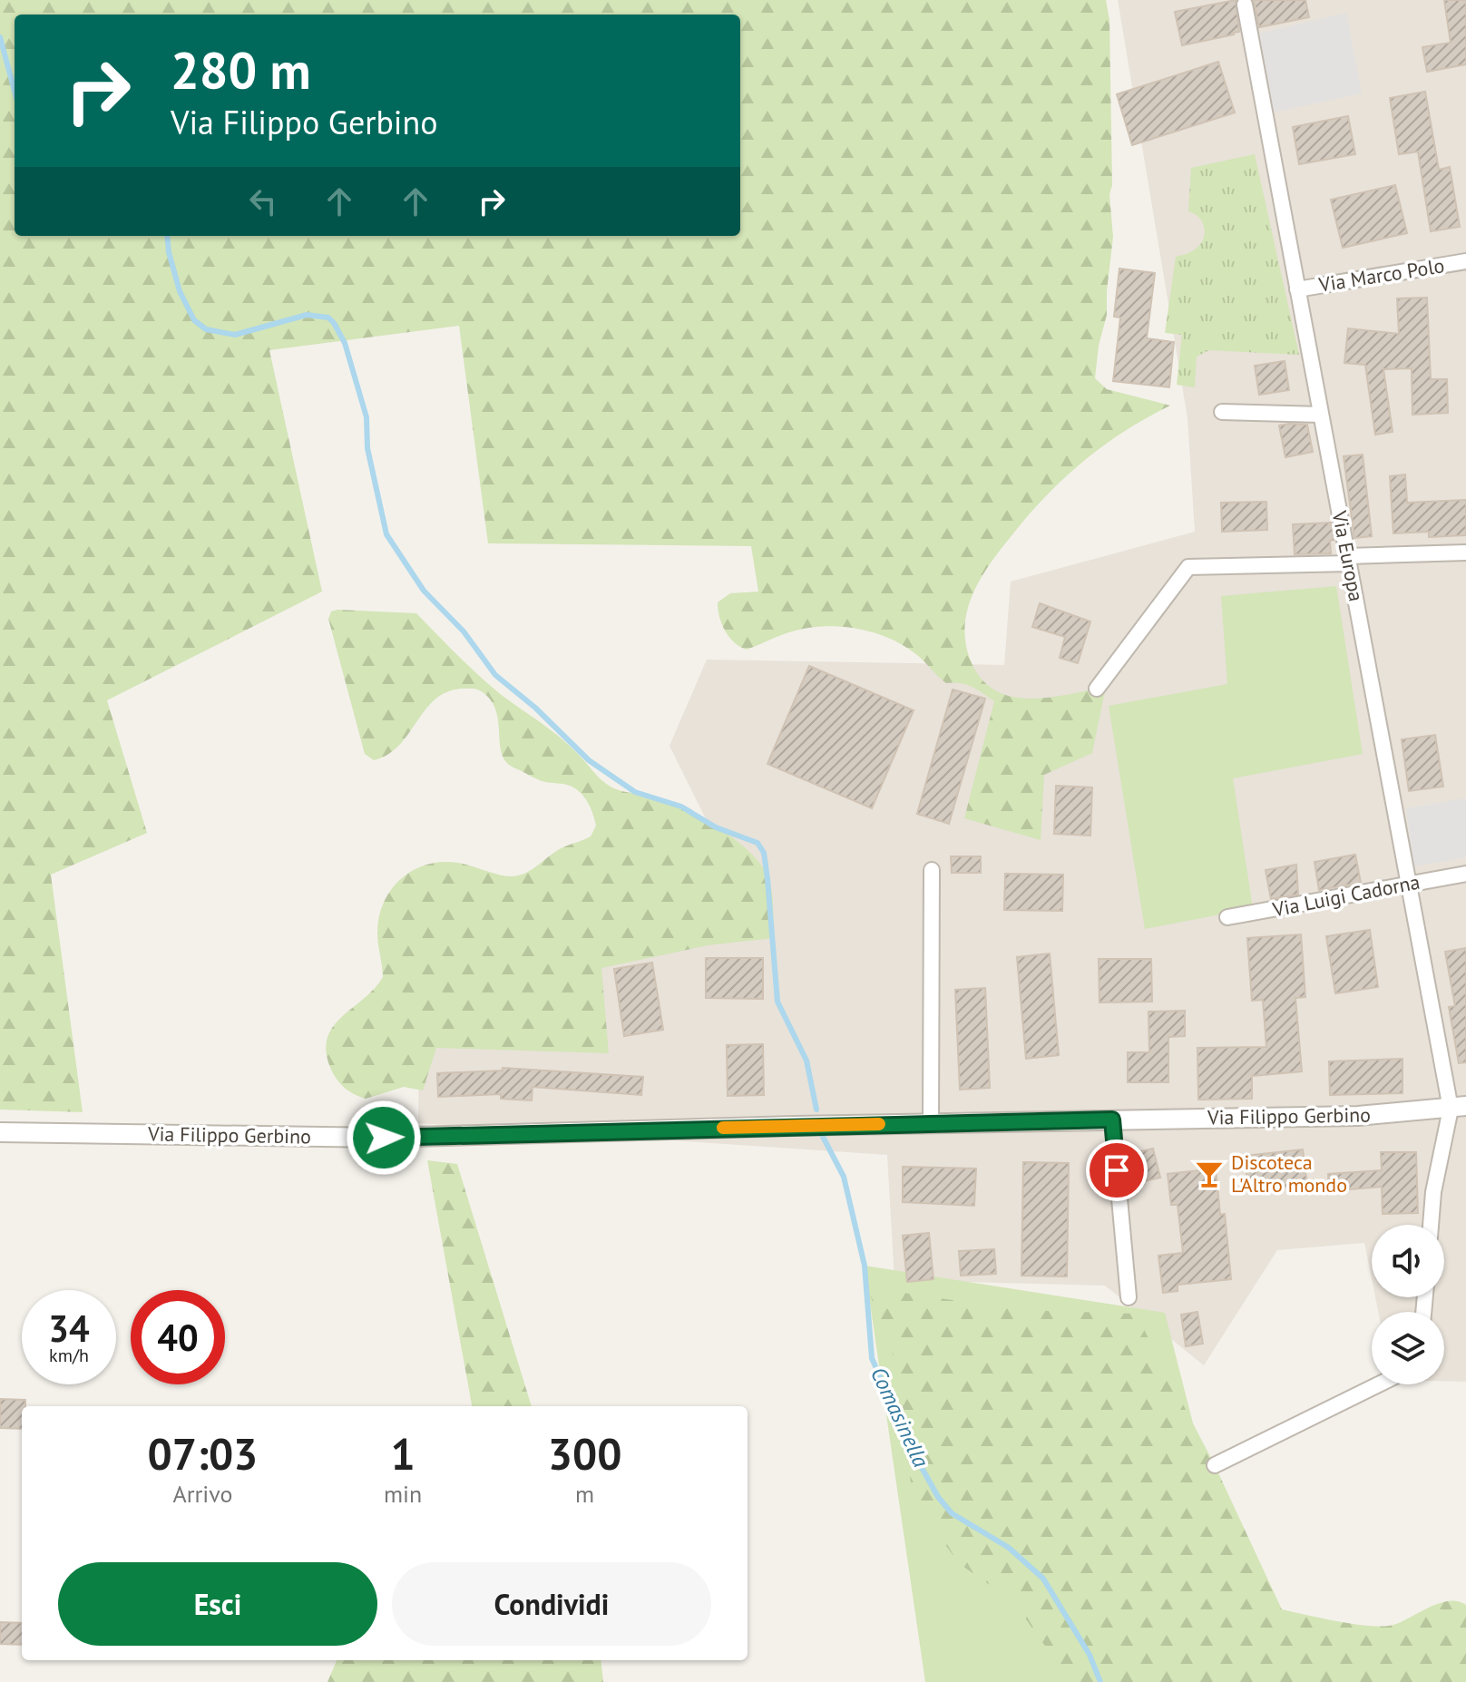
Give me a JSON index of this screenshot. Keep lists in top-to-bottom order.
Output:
{
  "streets": {
    "street": [
      "Via Marco Polo",
      "Via Europa",
      "Via Luigi Cadorna",
      "Via Filippo Gerbino"
    ]
  },
  "crossings": [
    ["Via Marco Polo", "Via Europa"],
    ["Via Europa", "Via Luigi Cadorna"],
    ["Via Europa", "Via Filippo Gerbino"]
  ],
  "water": ["Comasinella"],
  "places": {
    "bar": ["Discoteca L'Altro mondo"]
  },
  "page": {
    "turn": ["280 m", "Via Filippo Gerbino"],
    "speed": "34 km/h",
    "limit": "40",
    "eta": [
      "07:03",
      "Arrivo",
      "1",
      "min",
      "300",
      "m"
    ],
    "buttons": ["Esci", "Condividi"]
  }
}
